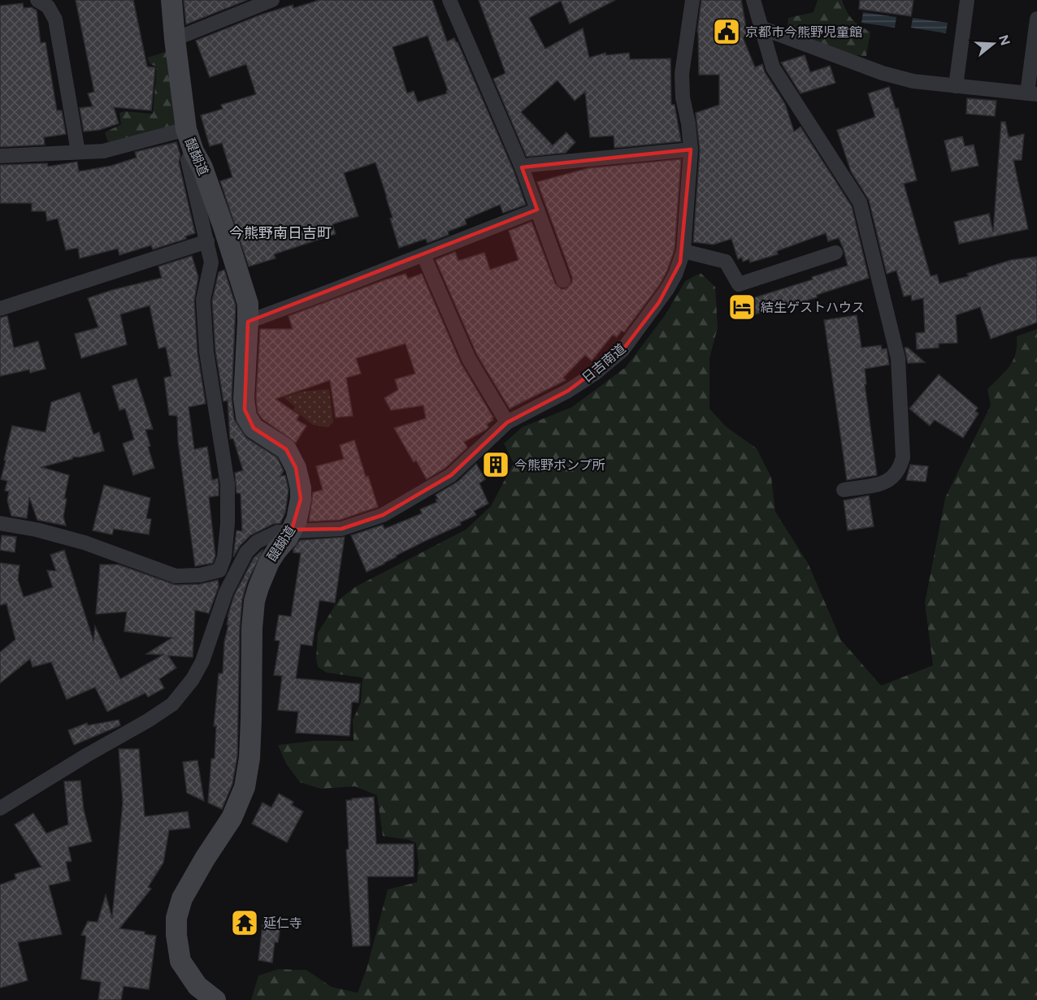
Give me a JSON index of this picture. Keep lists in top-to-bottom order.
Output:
{
  "streets": {
    "main road": ["醍醐道"],
    "street": ["日吉南道"]
  },
  "crossings": [
    ["醍醐道", "日吉南道"]
  ],
  "districts": ["今熊野南日吉町"],
  "places": {
    "public building": ["京都市今熊野児童館"],
    "hotel": ["結生ゲストハウス"],
    "building": ["今熊野ポンプ所"],
    "temple": ["延仁寺"]
  },
  "north": "right"
}
